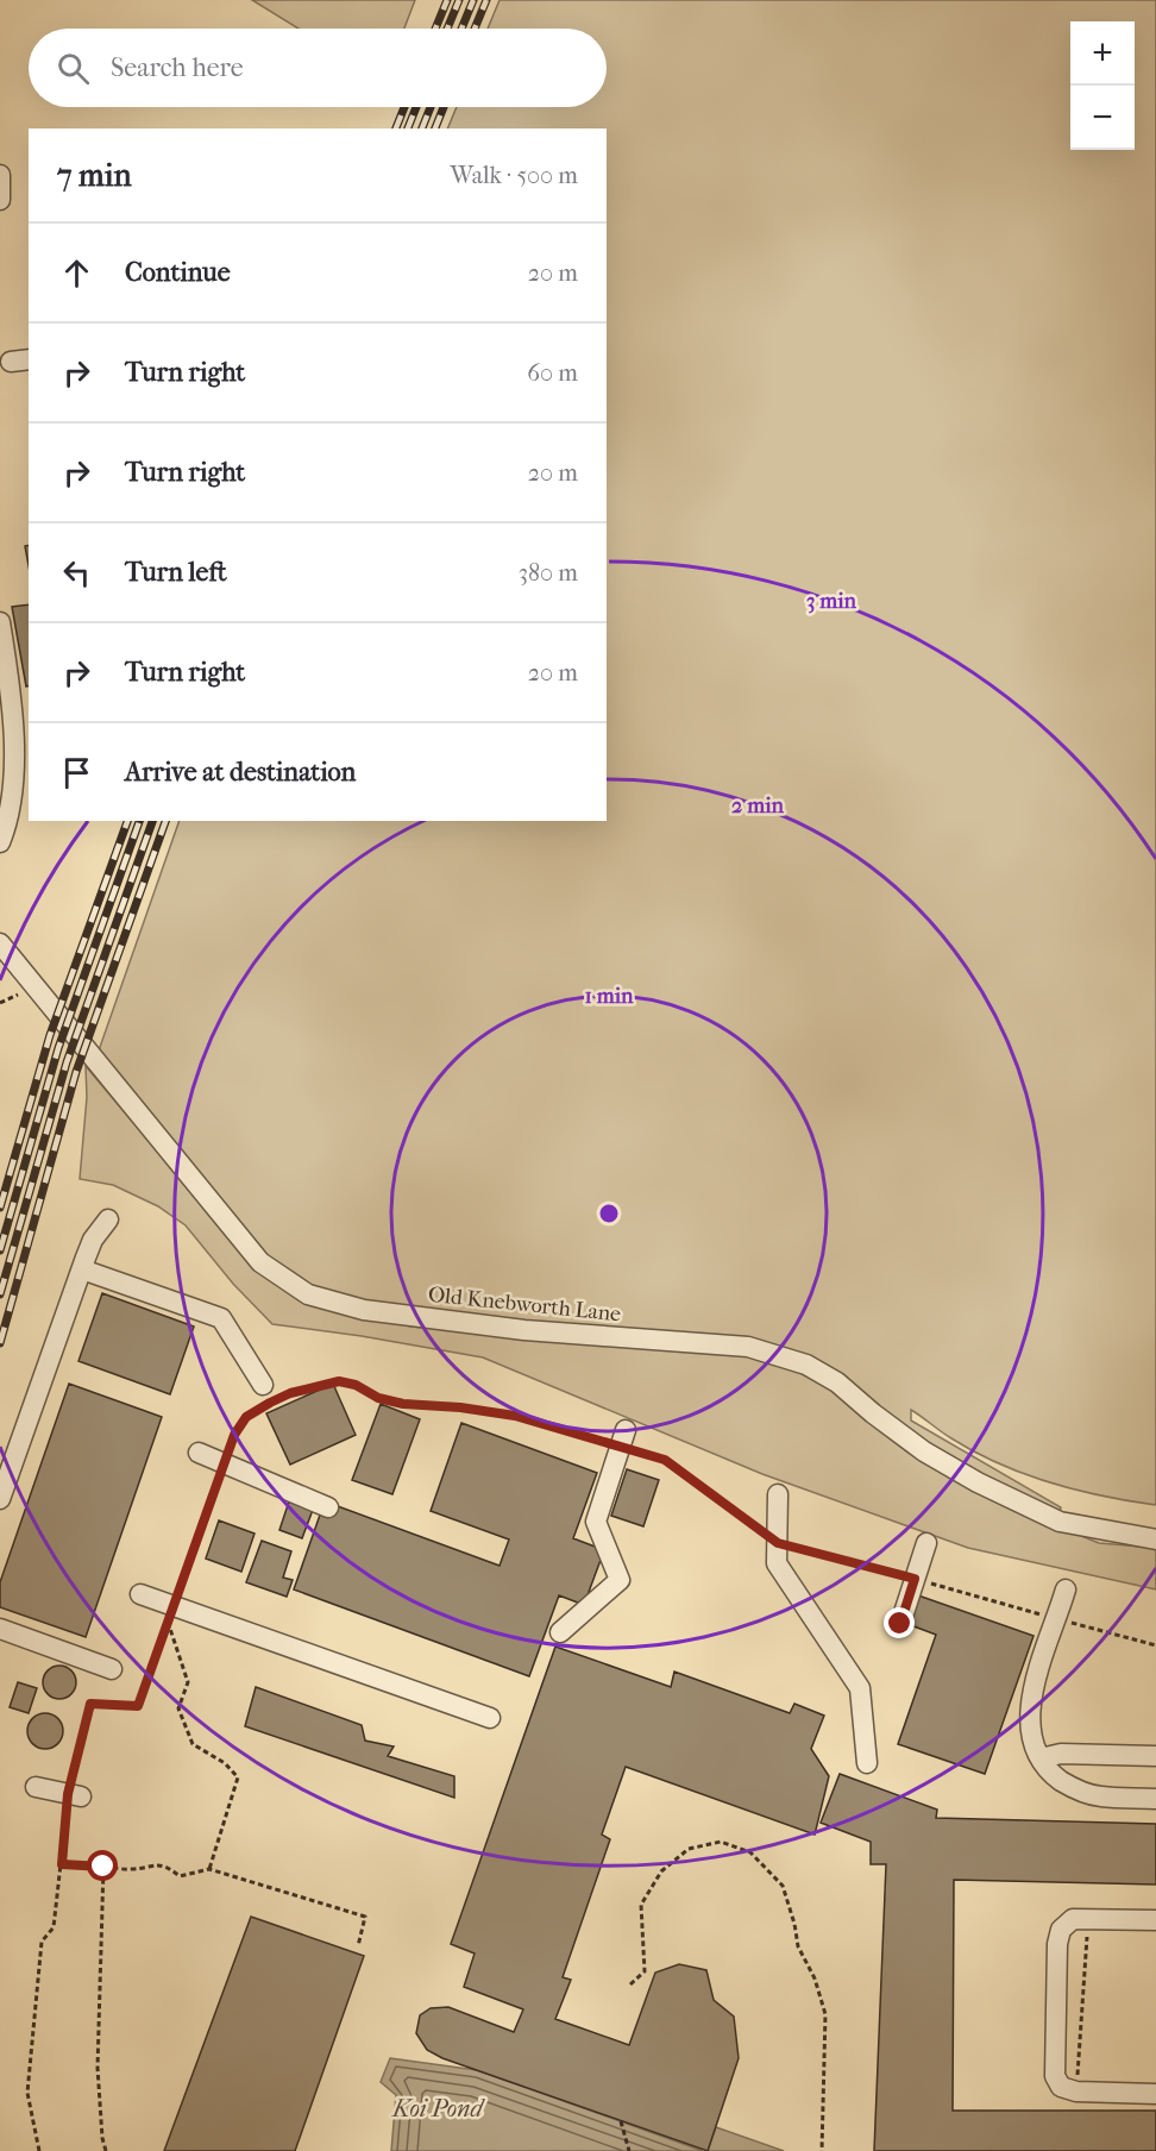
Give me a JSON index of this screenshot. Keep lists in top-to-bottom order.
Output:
{
  "streets": {
    "street": ["Old Knebworth Lane"]
  },
  "water": ["Koi Pond"],
  "page": {
    "map_buttons": ["+", "−"],
    "search": "Search here",
    "heading": ["7 min", "Walk · 500 m"],
    "list": [
      ["Continue", "20 m"],
      ["Turn right", "60 m"],
      ["Turn right", "20 m"],
      ["Turn left", "380 m"],
      ["Turn right", "20 m"],
      "Arrive at destination"
    ]
  },
  "rings": ["3 min", "2 min", "1 min"]
}
